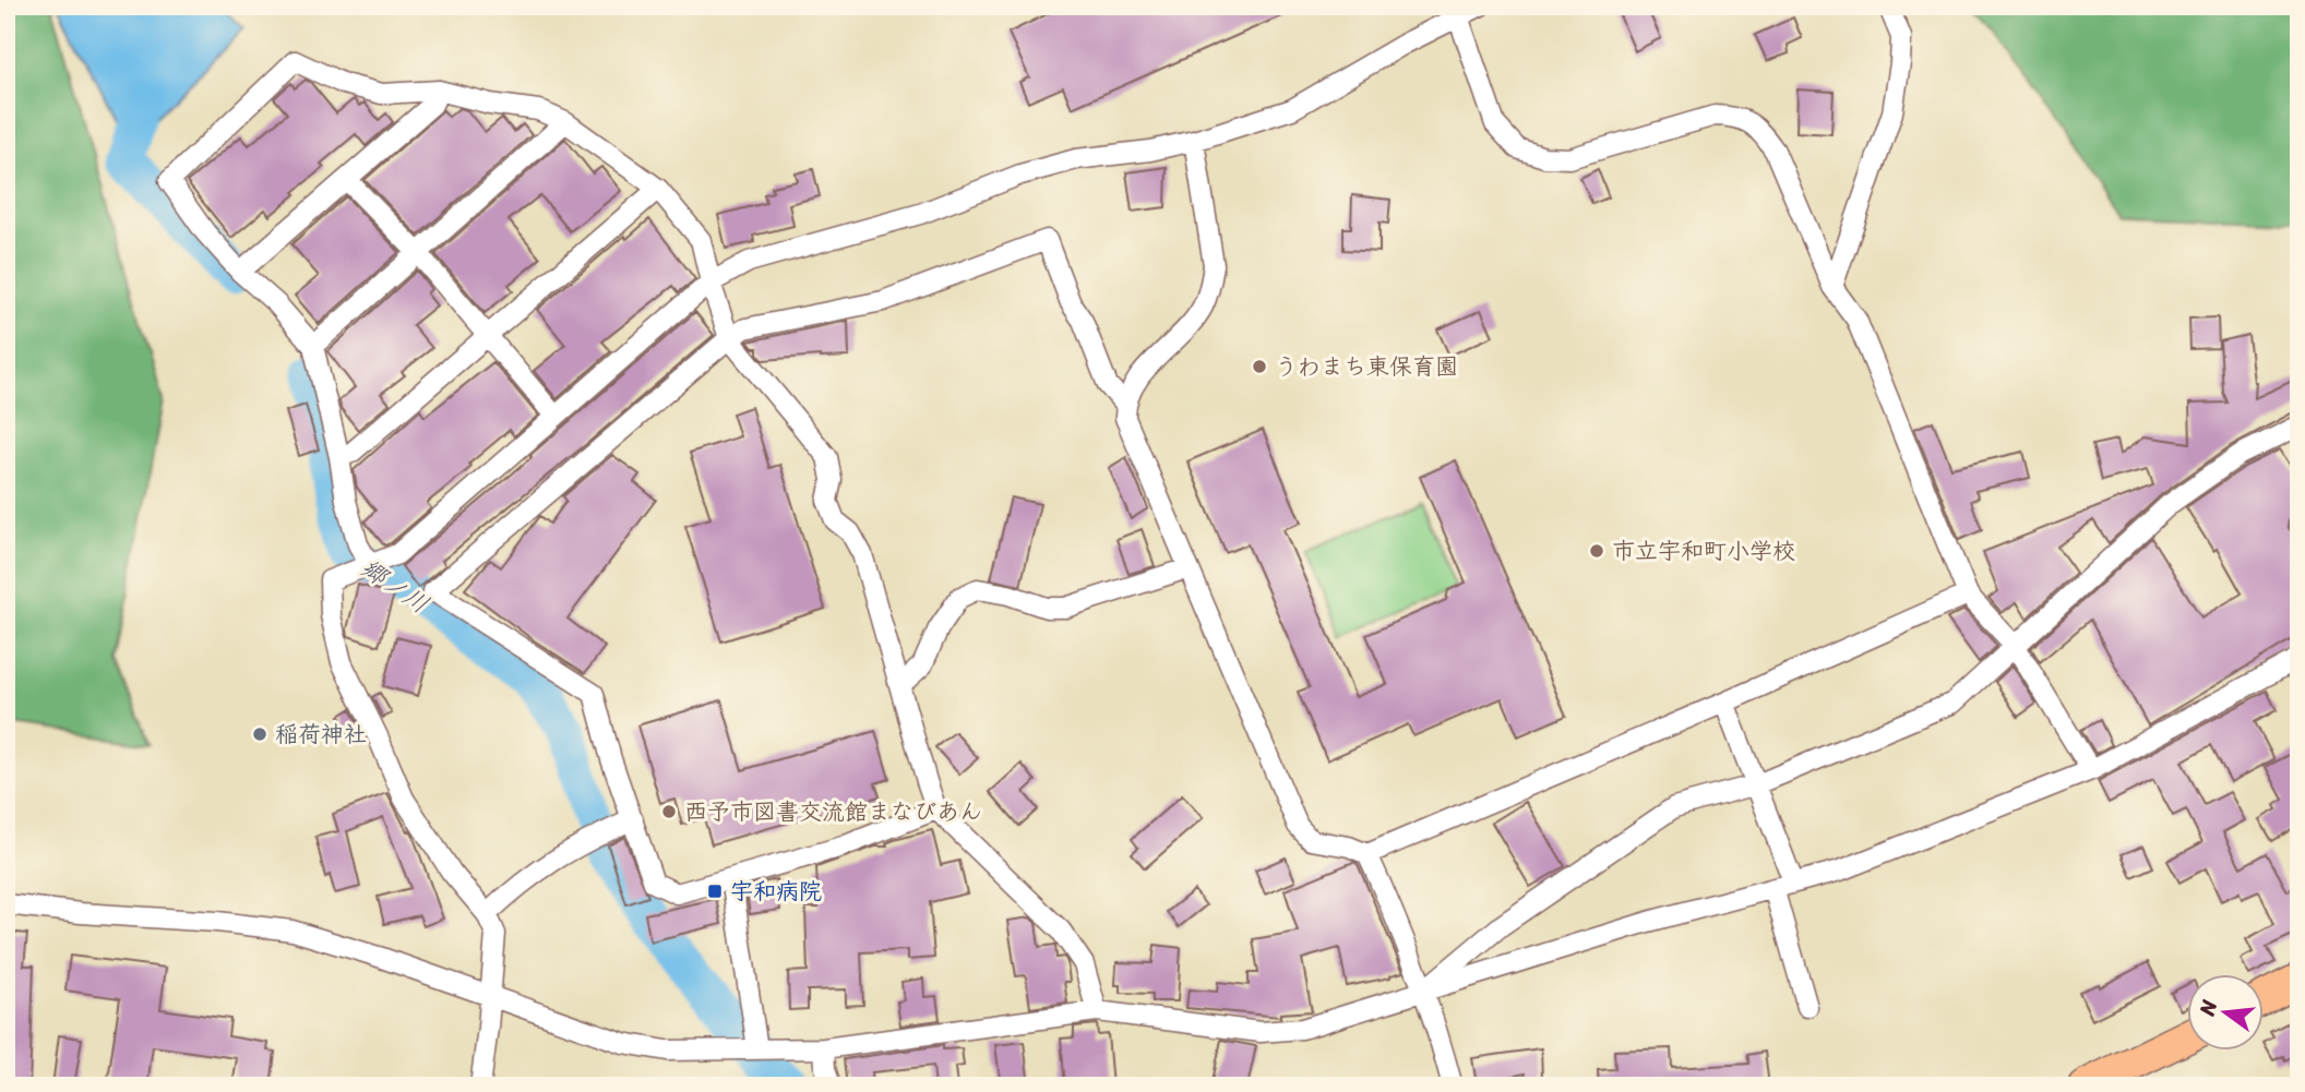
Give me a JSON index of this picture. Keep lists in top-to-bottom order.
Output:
{
  "water": ["郷ノ川"],
  "places": {
    "other": [
      "うわまち東保育園",
      "市立宇和町小学校",
      "稲荷神社",
      "西予市図書交流館まなびあん"
    ],
    "transit": ["宇和病院"]
  },
  "north": "left"
}
